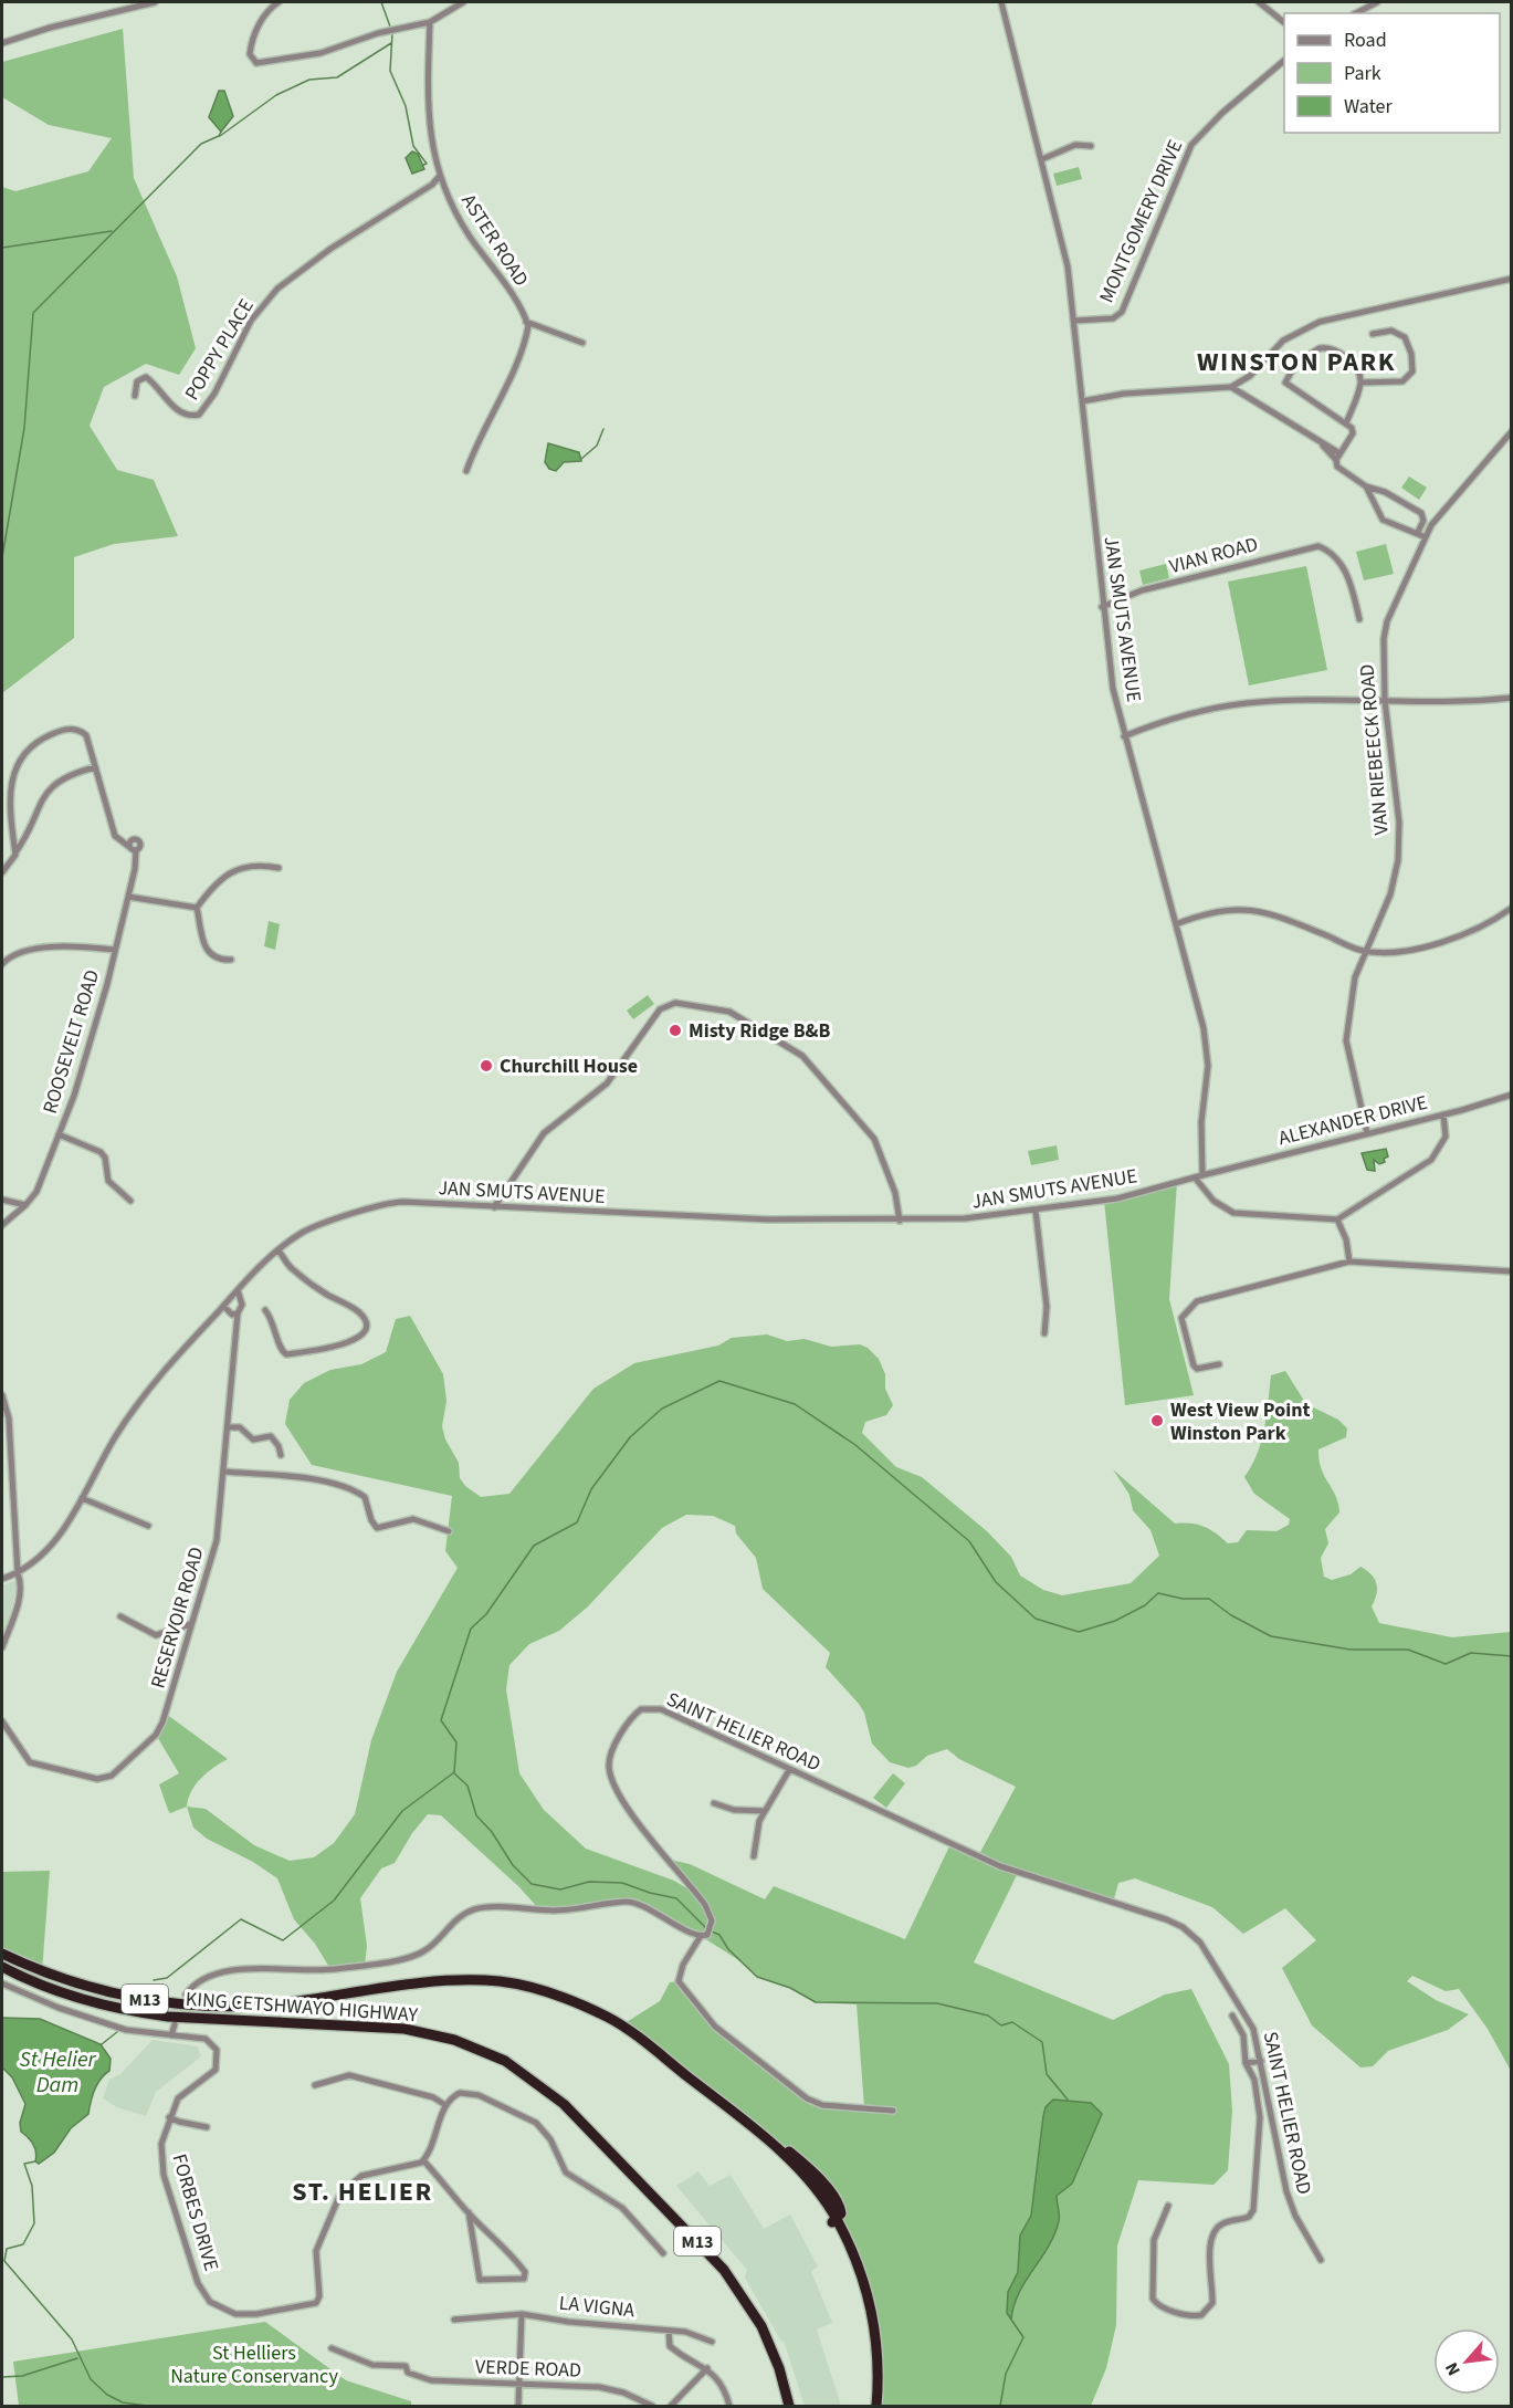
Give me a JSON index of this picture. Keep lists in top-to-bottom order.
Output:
{
  "streets": {
    "highway": ["M13", "KING CETSHWAYO HIGHWAY"],
    "street": [
      "MONTGOMERY DRIVE",
      "ASTER ROAD",
      "POPPY PLACE",
      "VIAN ROAD",
      "JAN SMUTS AVENUE",
      "VAN RIEBEECK ROAD",
      "ROOSEVELT ROAD",
      "ALEXANDER DRIVE",
      "RESERVOIR ROAD",
      "SAINT HELIER ROAD",
      "FORBES DRIVE",
      "LA VIGNA",
      "VERDE ROAD"
    ]
  },
  "crossings": [
    ["MONTGOMERY DRIVE", "JAN SMUTS AVENUE"],
    ["ASTER ROAD", "POPPY PLACE"],
    ["VIAN ROAD", "JAN SMUTS AVENUE"],
    ["JAN SMUTS AVENUE", "ALEXANDER DRIVE"],
    ["JAN SMUTS AVENUE", "RESERVOIR ROAD"],
    ["VAN RIEBEECK ROAD", "ALEXANDER DRIVE"]
  ],
  "districts": ["WINSTON PARK", "ST. HELIER"],
  "water": ["St Helier Dam"],
  "parks": ["St Helliers Nature Conservancy"],
  "places": ["Misty Ridge B&B", "Churchill House", "West View Point Winston Park"],
  "legend": ["Road", "Park", "Water"],
  "north": "bottom left"
}
